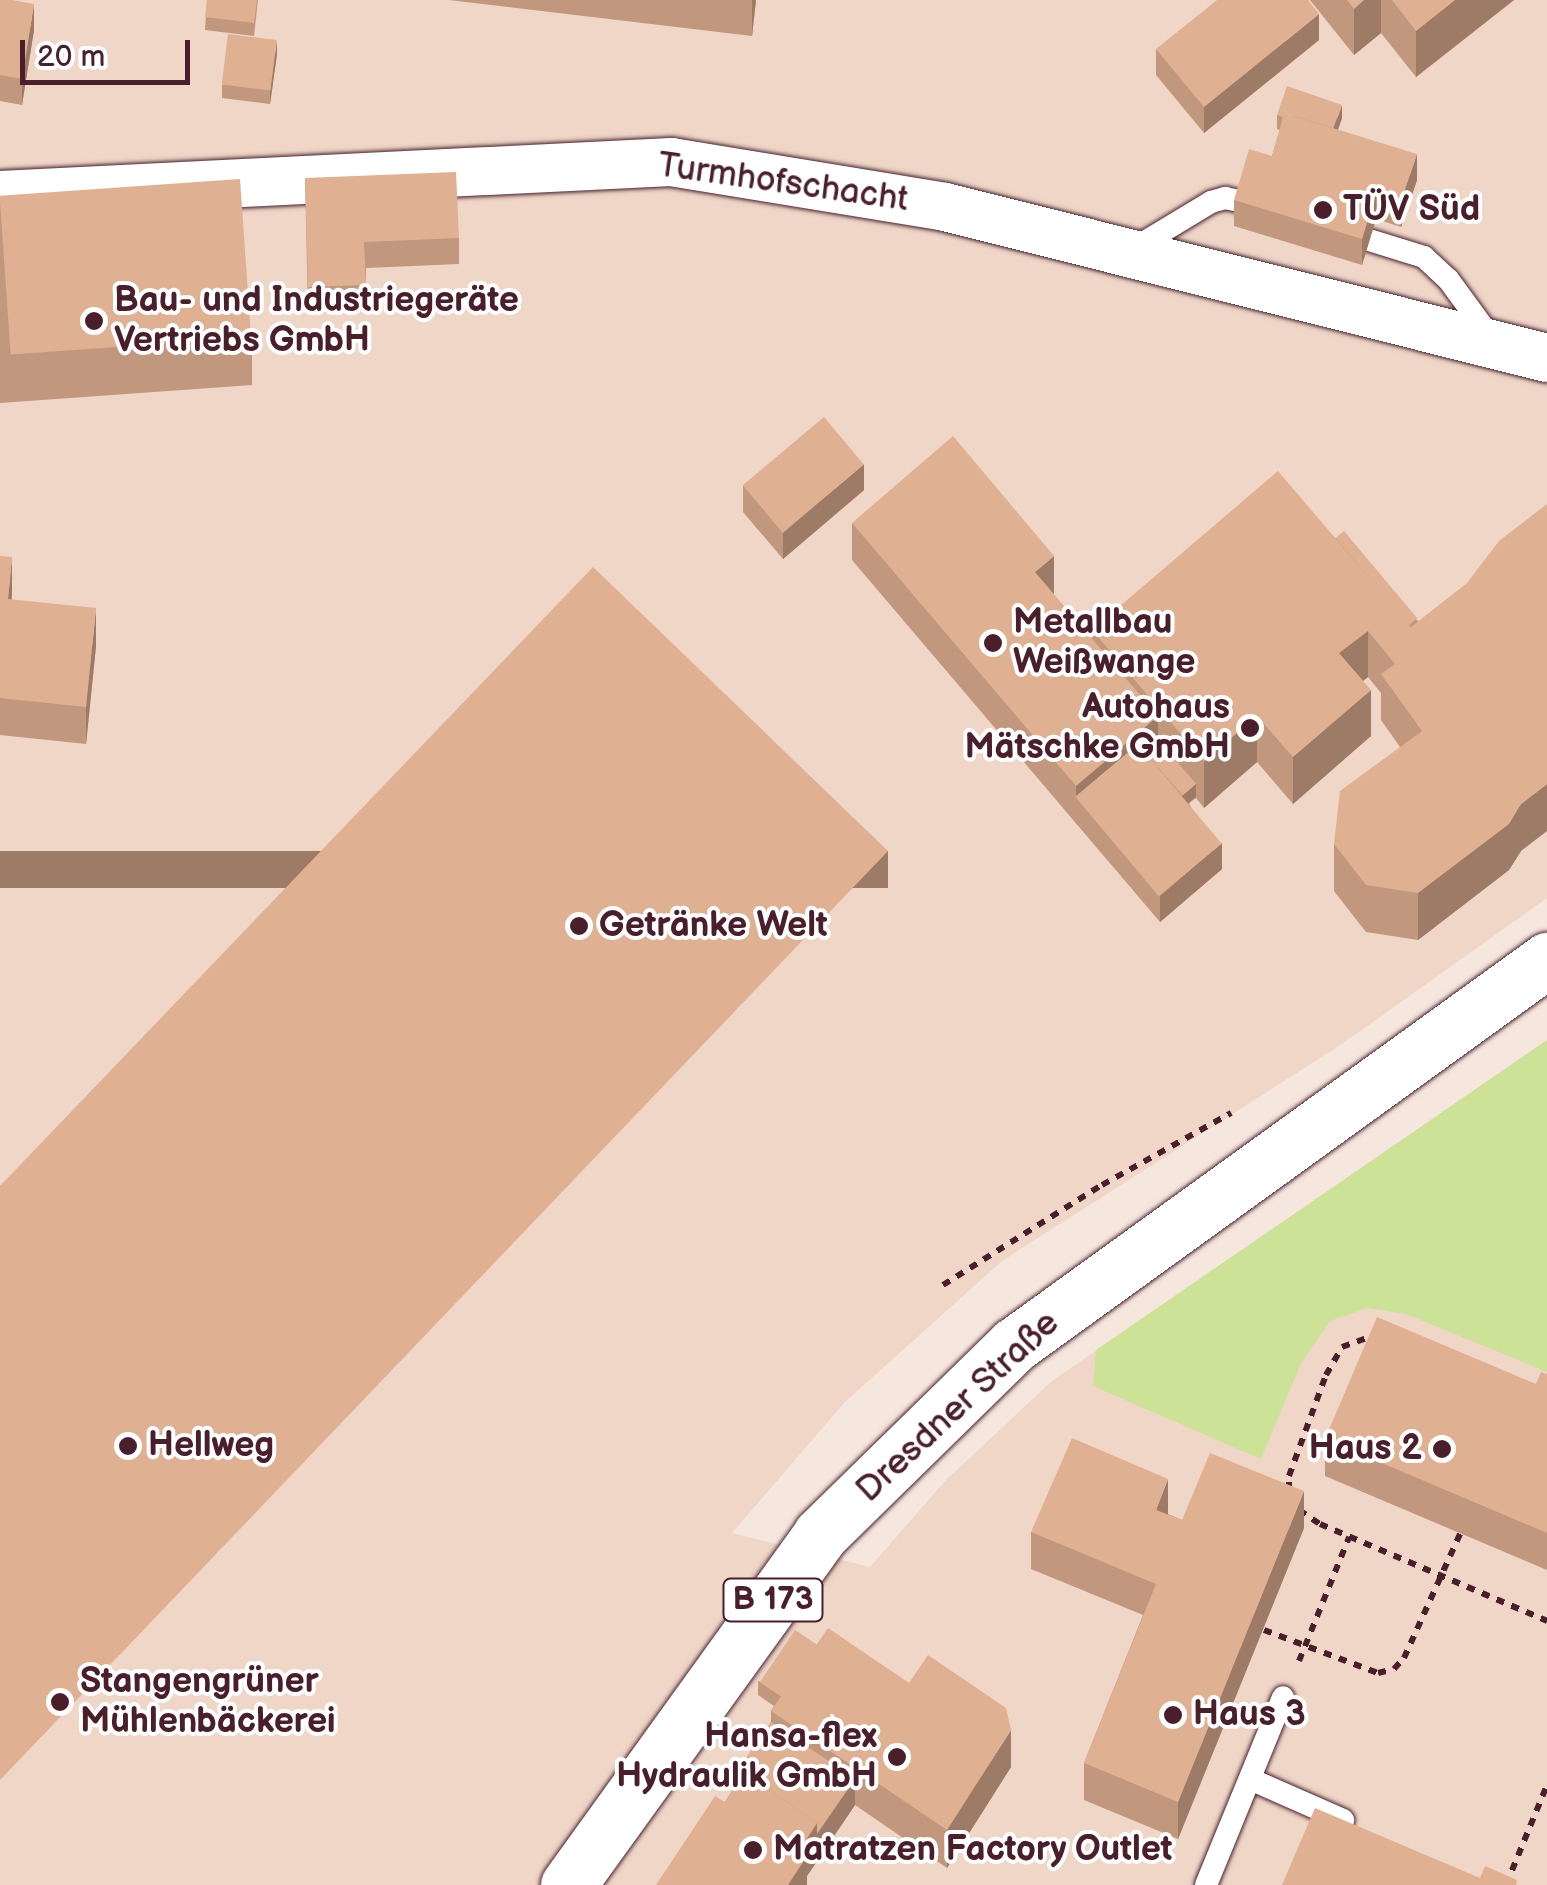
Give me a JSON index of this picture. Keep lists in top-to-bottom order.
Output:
{
  "streets": {
    "main road": ["Dresdner Straße", "B 173"],
    "street": ["Turmhofschacht"]
  },
  "places": [
    "TÜV Süd",
    "Bau- und Industriegeräte Vertriebs GmbH",
    "Metallbau Weißwange",
    "Autohaus Mätschke GmbH",
    "Getränke Welt",
    "Hellweg",
    "Haus 2",
    "Stangengrüner Mühlenbäckerei",
    "Haus 3",
    "Hansa-flex Hydraulik GmbH",
    "Matratzen Factory Outlet"
  ],
  "scale_bar": "20 m"
}
